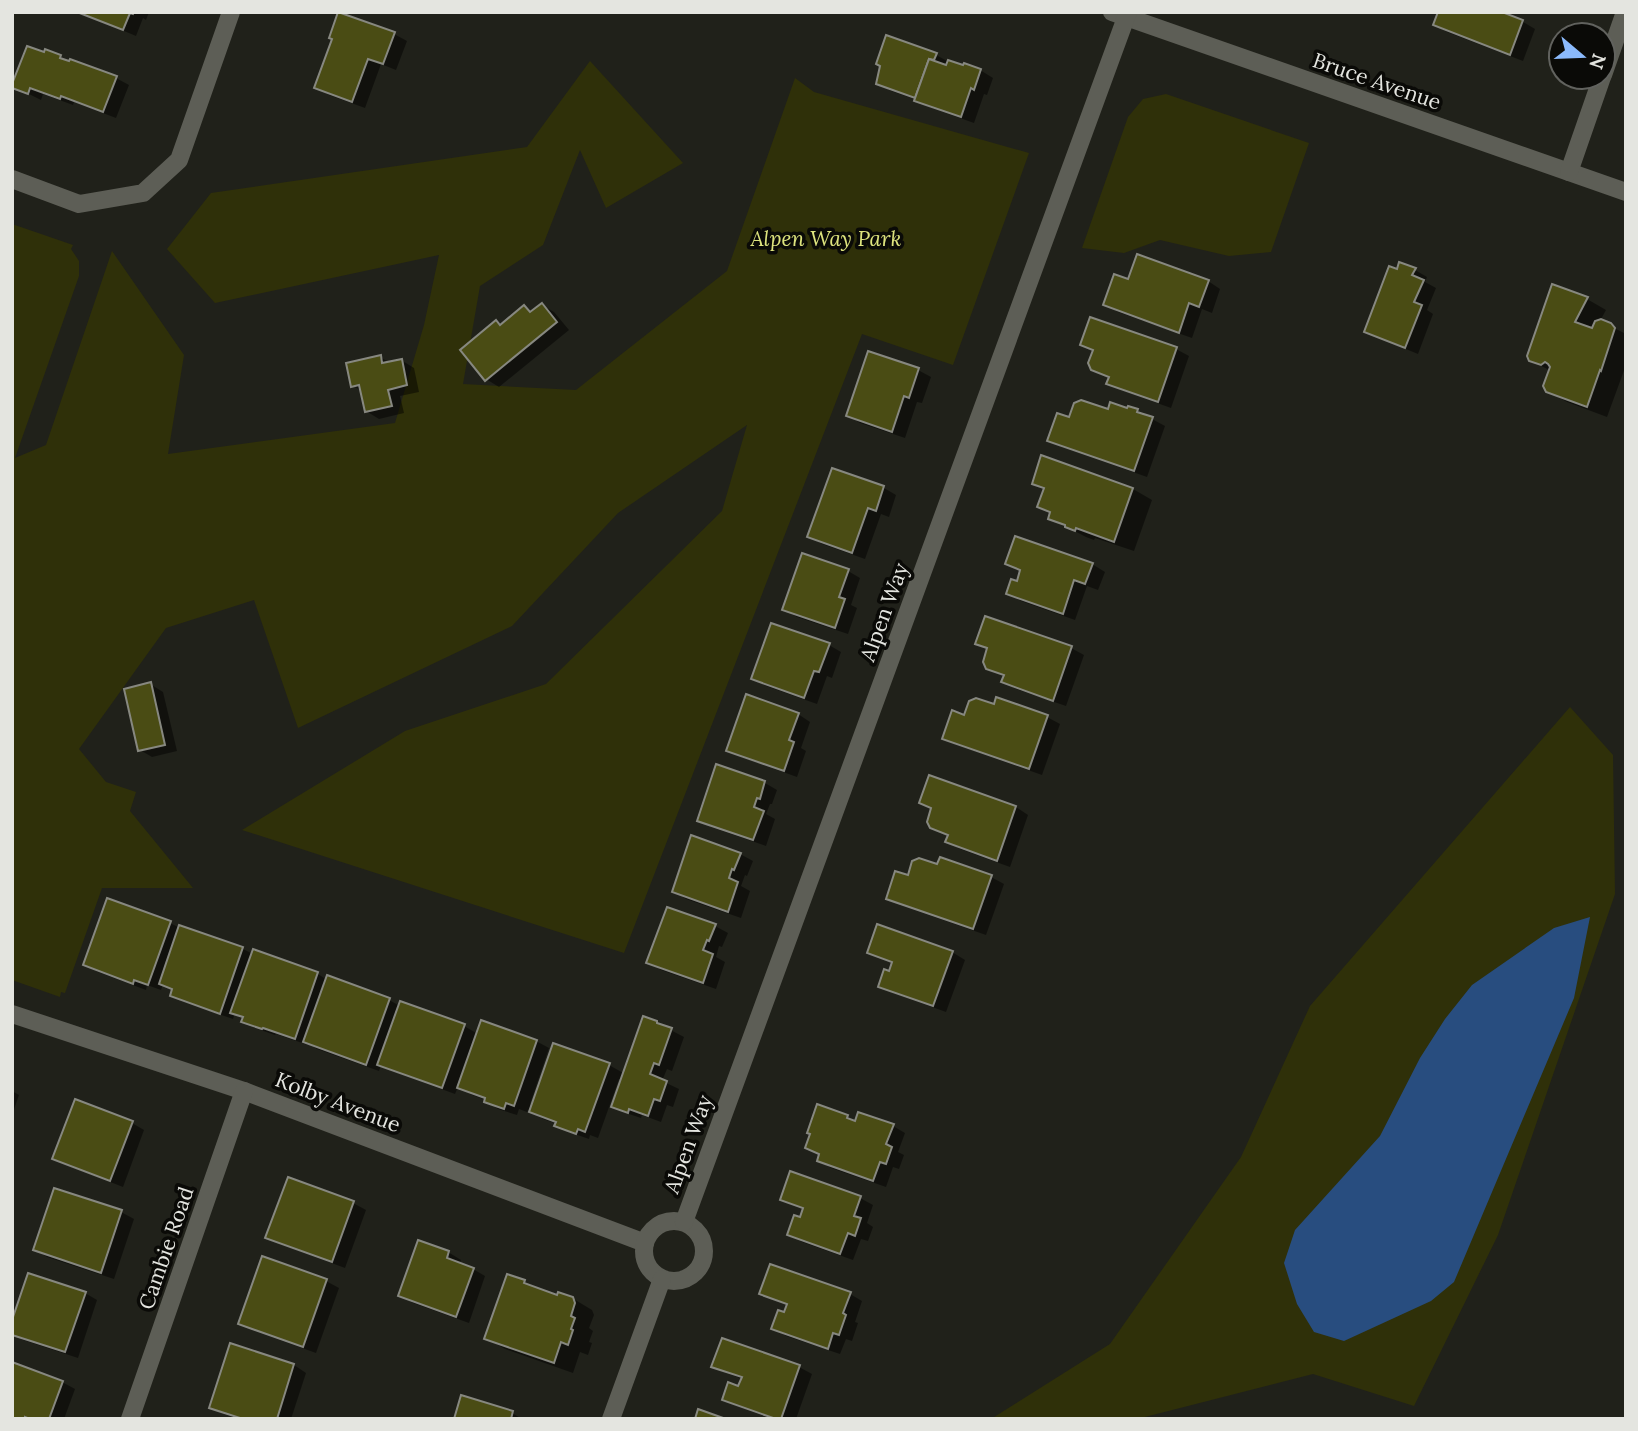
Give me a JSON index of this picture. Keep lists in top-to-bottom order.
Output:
{
  "streets": {
    "street": [
      "Bruce Avenue",
      "Alpen Way",
      "Kolby Avenue",
      "Cambie Road"
    ]
  },
  "crossings": [
    ["Bruce Avenue", "Alpen Way"],
    ["Alpen Way", "Kolby Avenue"],
    ["Kolby Avenue", "Cambie Road"]
  ],
  "parks": ["Alpen Way Park"],
  "north": "right"
}
